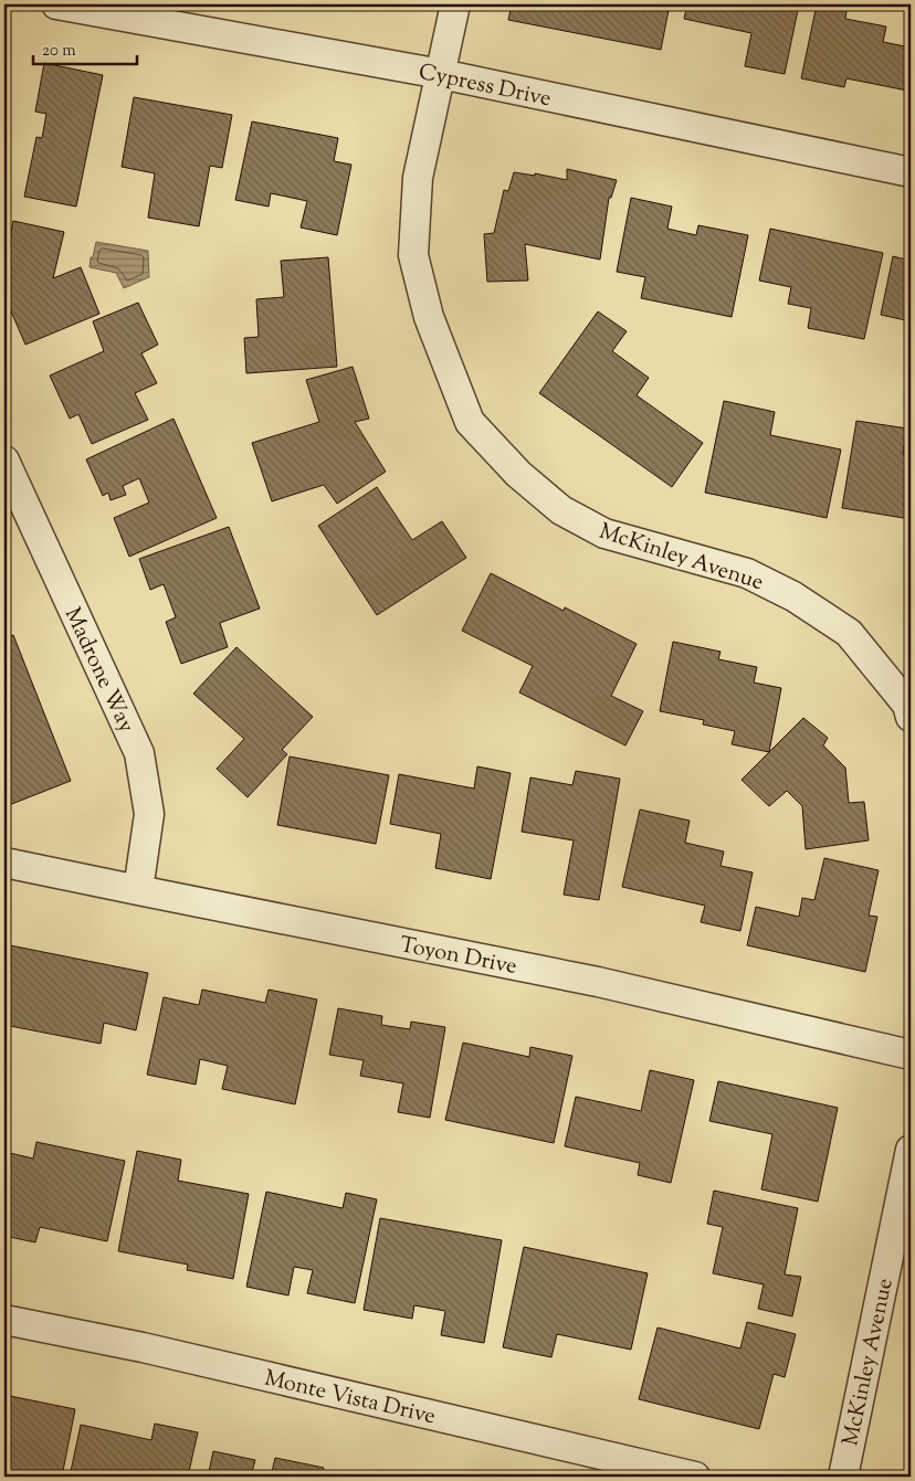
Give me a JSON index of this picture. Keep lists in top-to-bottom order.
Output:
{
  "streets": {
    "street": [
      "Cypress Drive",
      "McKinley Avenue",
      "Madrone Way",
      "Toyon Drive",
      "Monte Vista Drive"
    ]
  },
  "crossings": [
    ["Cypress Drive", "McKinley Avenue"],
    ["Madrone Way", "Toyon Drive"]
  ],
  "scale_bar": "20 m"
}
